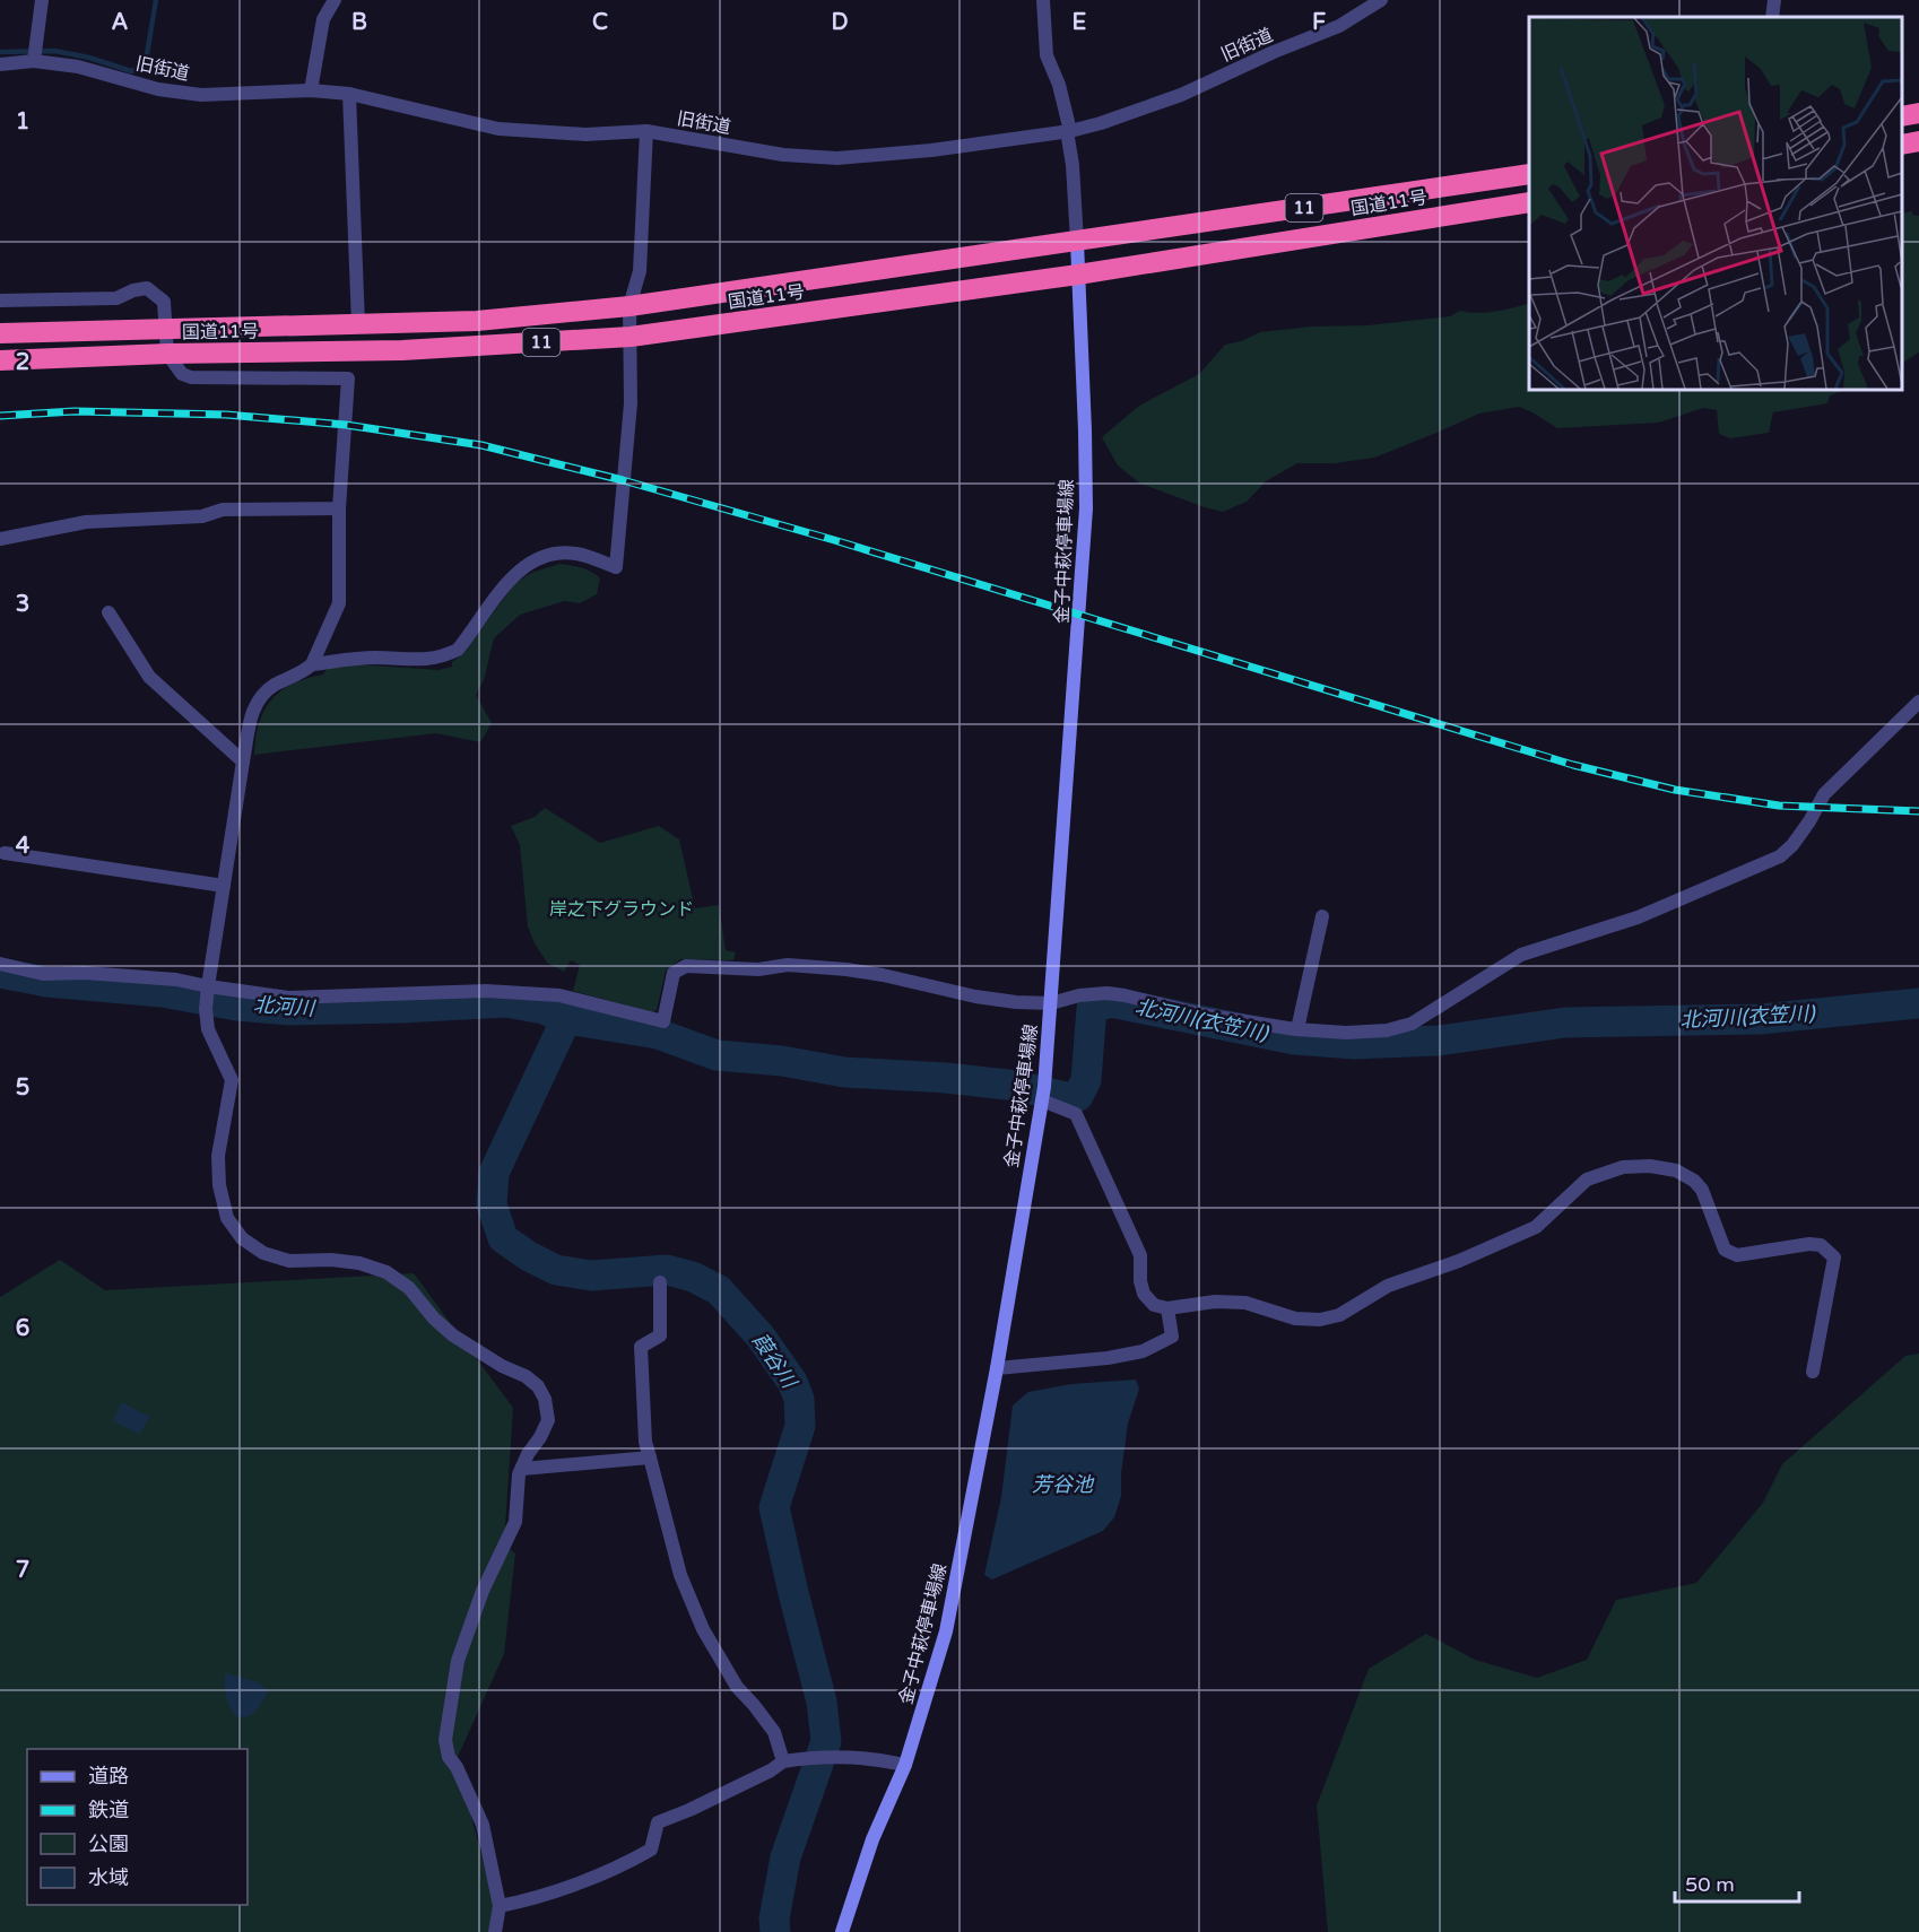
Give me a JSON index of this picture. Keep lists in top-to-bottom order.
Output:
{
  "streets": {
    "highway": ["国道11号", "11"],
    "main road": ["金子中萩停車場線"],
    "street": ["旧街道"]
  },
  "crossings": [
    ["国道11号", "金子中萩停車場線"]
  ],
  "water": [
    "北河川",
    "北河川(衣笠川)",
    "葭谷川",
    "芳谷池"
  ],
  "parks": ["岸之下グラウンド"],
  "legend": [
    "道路",
    "鉄道",
    "公園",
    "水域"
  ],
  "scale_bar": "50 m",
  "grid": {
    "columns": [
      "A",
      "B",
      "C",
      "D",
      "E",
      "F"
    ],
    "rows": [
      "1",
      "2",
      "3",
      "4",
      "5",
      "6",
      "7"
    ]
  }
}
